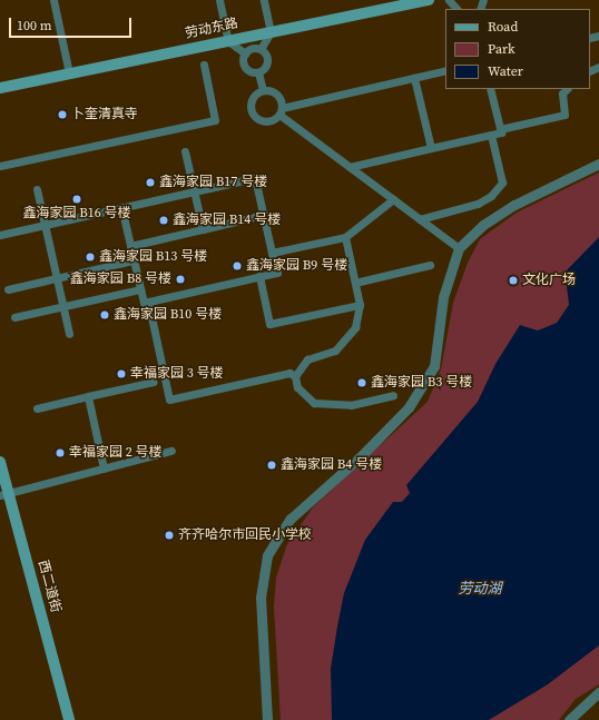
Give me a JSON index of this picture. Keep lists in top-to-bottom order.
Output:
{
  "streets": {
    "main road": ["劳动东路", "西二道街"]
  },
  "water": ["劳动湖"],
  "places": [
    "卜奎清真寺",
    "鑫海家园 B17 号楼",
    "鑫海家园 B16 号楼",
    "鑫海家园 B14 号楼",
    "鑫海家园 B13 号楼",
    "鑫海家园 B9 号楼",
    "鑫海家园 B8 号楼",
    "文化广场",
    "鑫海家园 B10 号楼",
    "幸福家园 3 号楼",
    "鑫海家园 B3 号楼",
    "幸福家园 2 号楼",
    "鑫海家园 B4 号楼",
    "齐齐哈尔市回民小学校"
  ],
  "legend": ["Road", "Park", "Water"],
  "scale_bar": "100 m"
}
